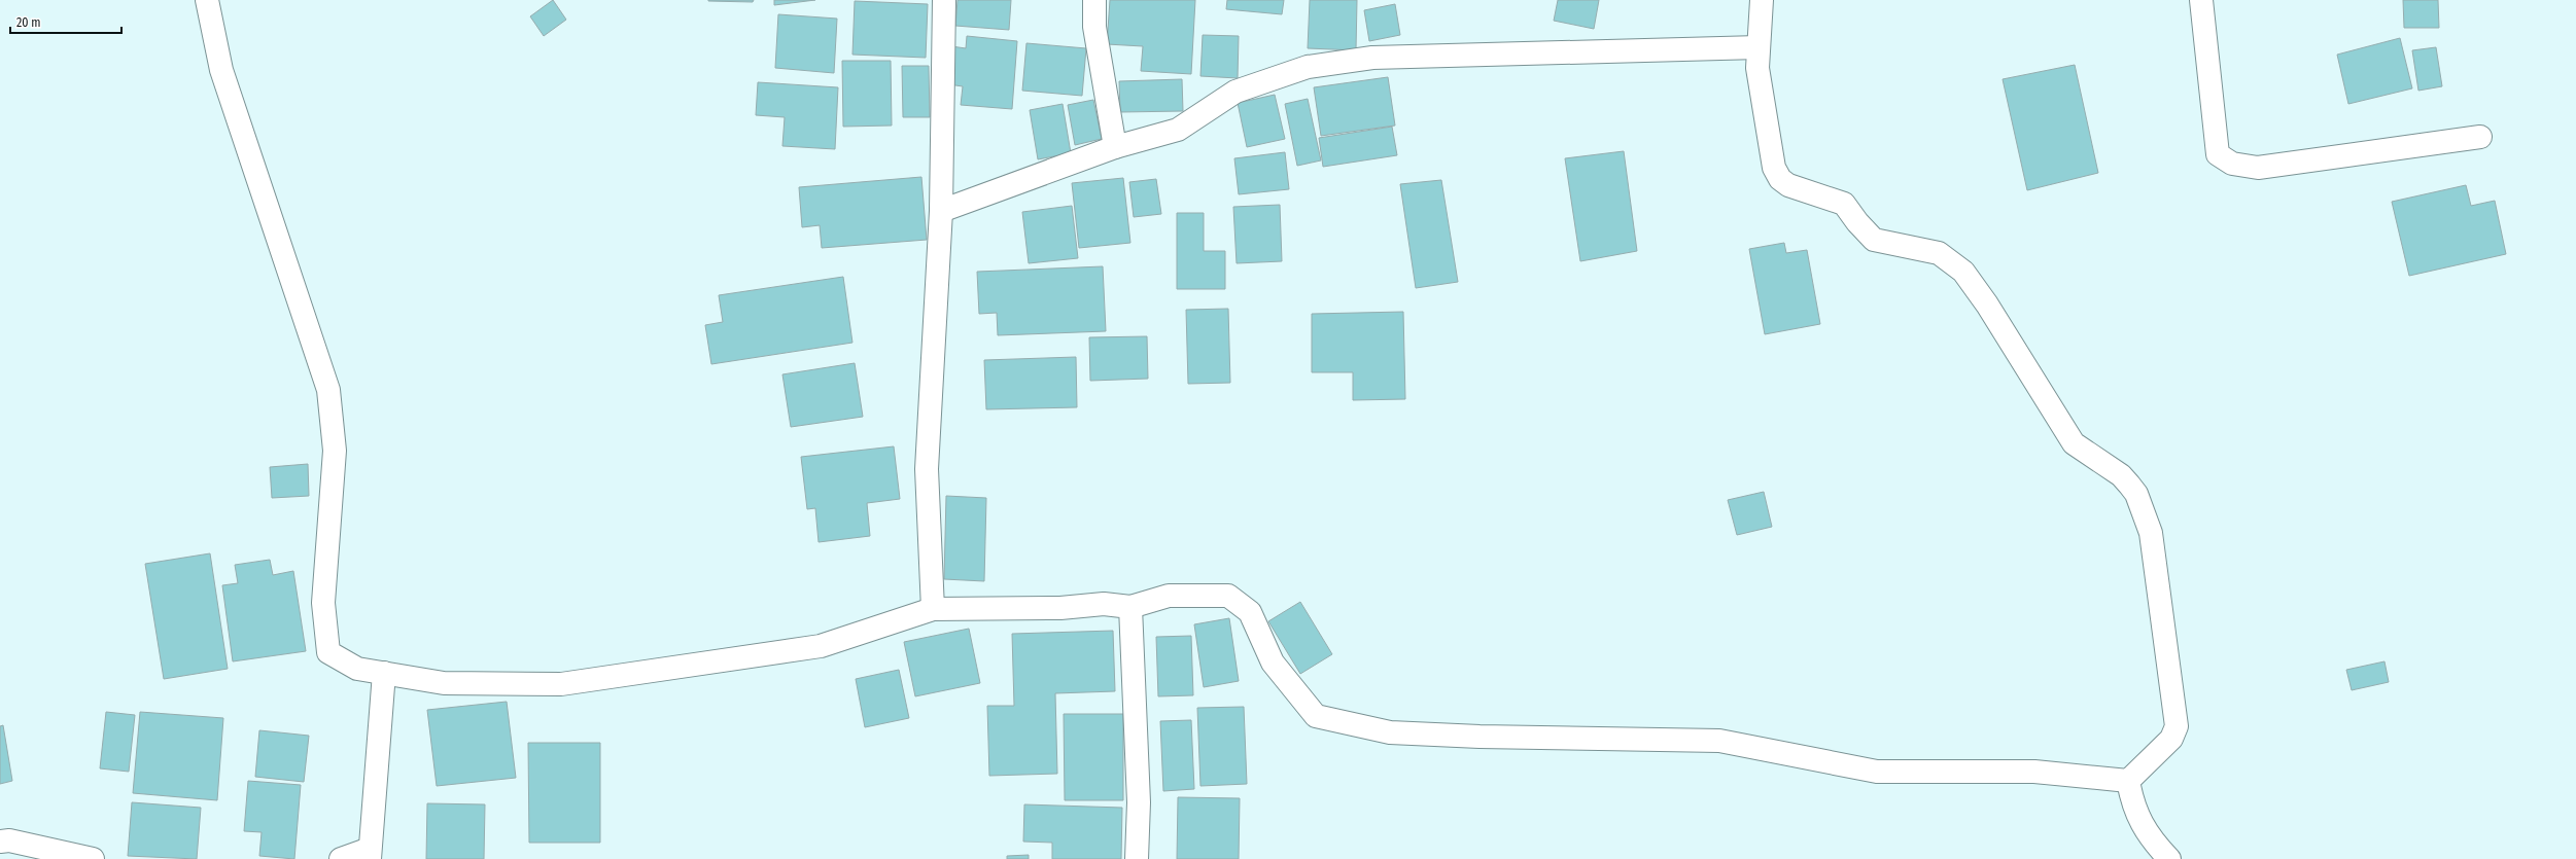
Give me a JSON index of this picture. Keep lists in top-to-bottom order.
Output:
{
  "scale_bar": "20 m"
}
